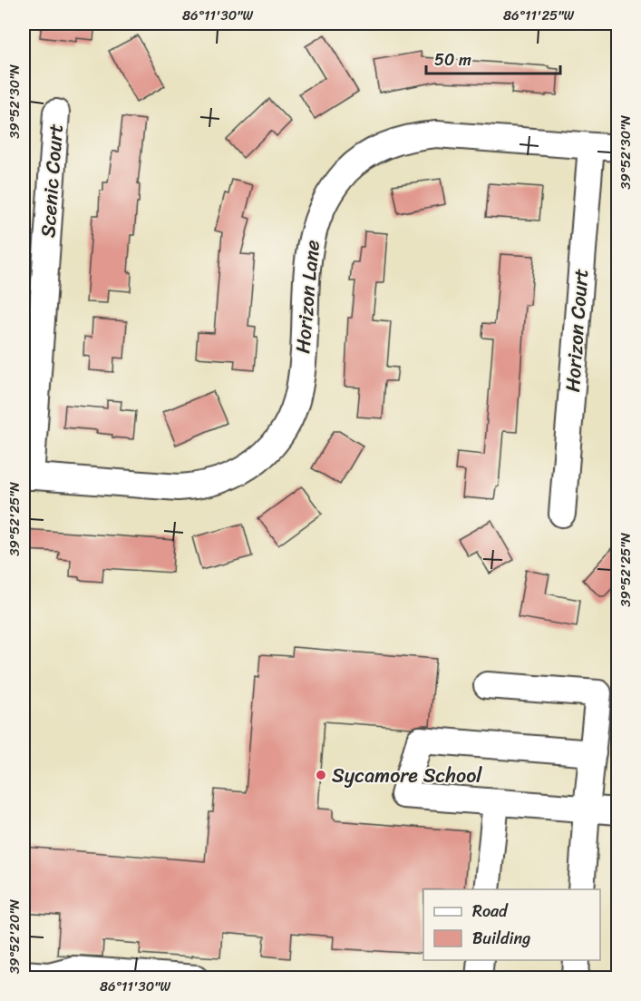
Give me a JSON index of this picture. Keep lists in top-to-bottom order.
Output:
{
  "streets": {
    "street": ["Scenic Court", "Horizon Lane", "Horizon Court"]
  },
  "crossings": [
    ["Scenic Court", "Horizon Lane"],
    ["Horizon Lane", "Horizon Court"]
  ],
  "places": ["Sycamore School"],
  "legend": ["Road", "Building"],
  "scale_bar": "50 m",
  "coordinates": [
    "86°11'30\"W",
    "86°11'25\"W",
    "39°52'30\"N",
    "39°52'25\"N",
    "39°52'20\"N"
  ]
}
